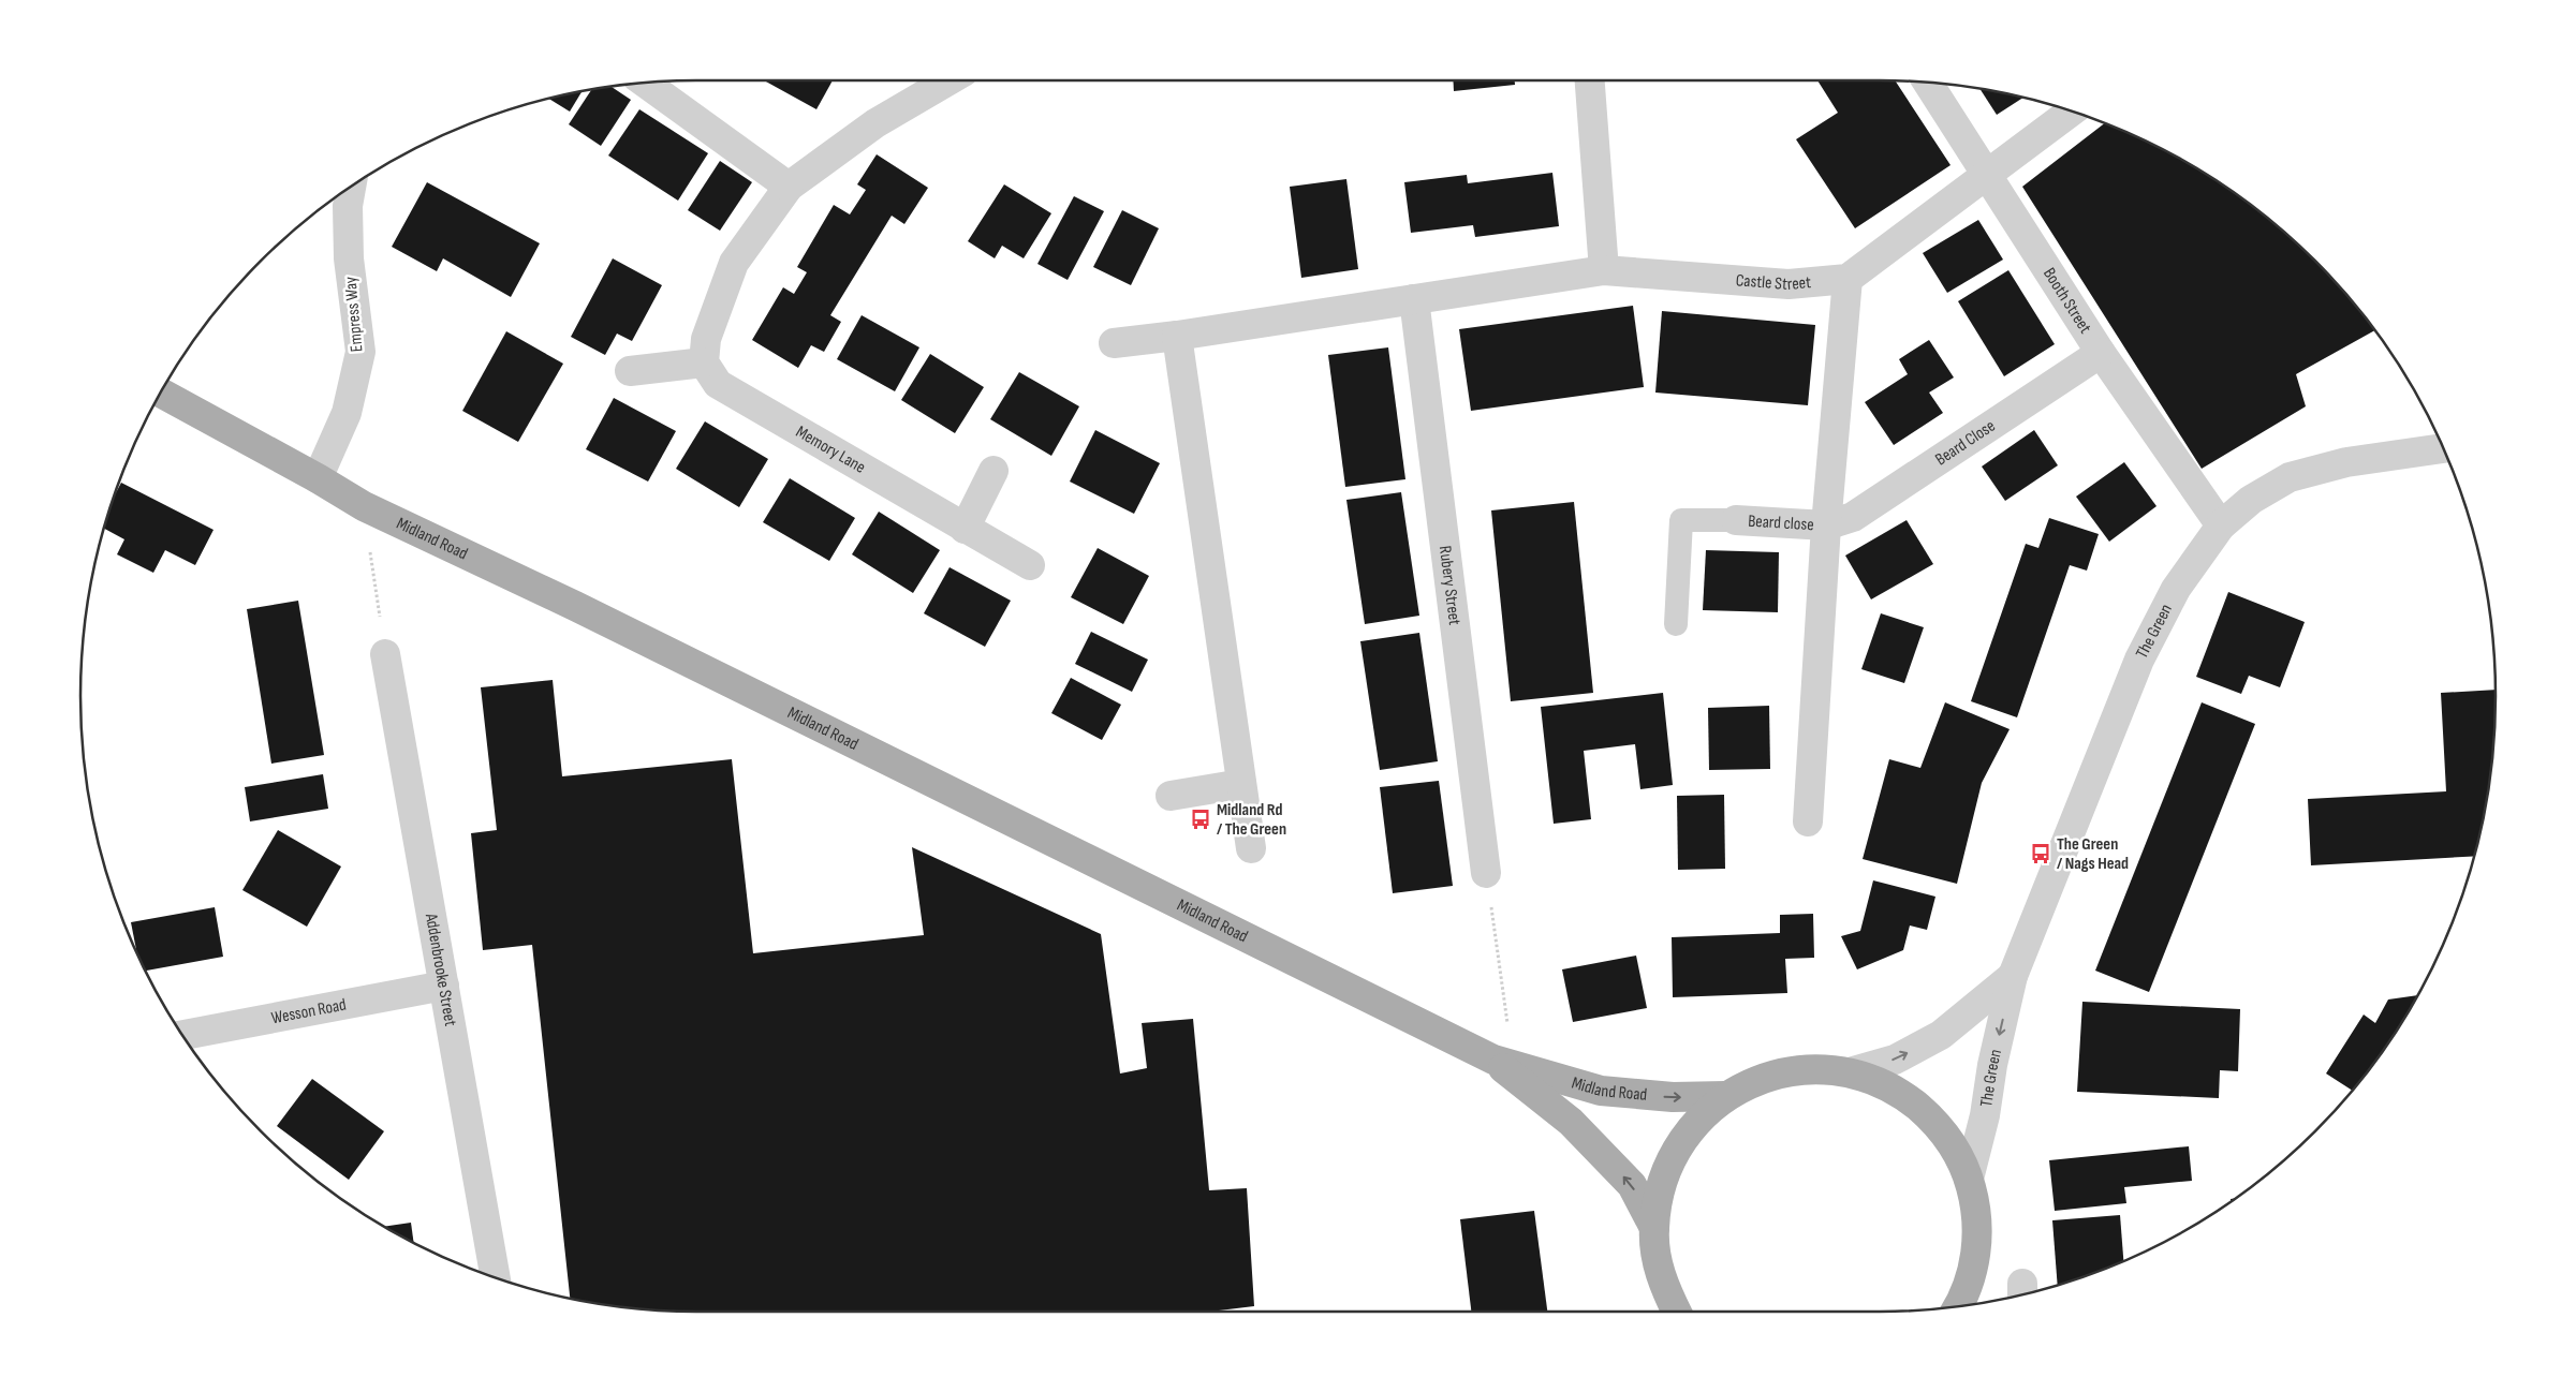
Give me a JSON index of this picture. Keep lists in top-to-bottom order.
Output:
{
  "streets": {
    "main road": ["Midland Road"],
    "street": [
      "Castle Street",
      "Booth Street",
      "Empress Way",
      "Beard Close",
      "Memory Lane",
      "Beard close",
      "Rubery Street",
      "The Green",
      "Addenbrooke Street",
      "Wesson Road"
    ]
  },
  "crossings": [
    ["Castle Street", "Beard Close"],
    ["Castle Street", "Rubery Street"],
    ["Booth Street", "Beard Close"],
    ["Booth Street", "The Green"],
    ["Empress Way", "Midland Road"],
    ["Beard Close", "Beard close"],
    ["Addenbrooke Street", "Wesson Road"]
  ],
  "places": {
    "bus stop": ["Midland Rd / The Green", "The Green / Nags Head"]
  }
}
